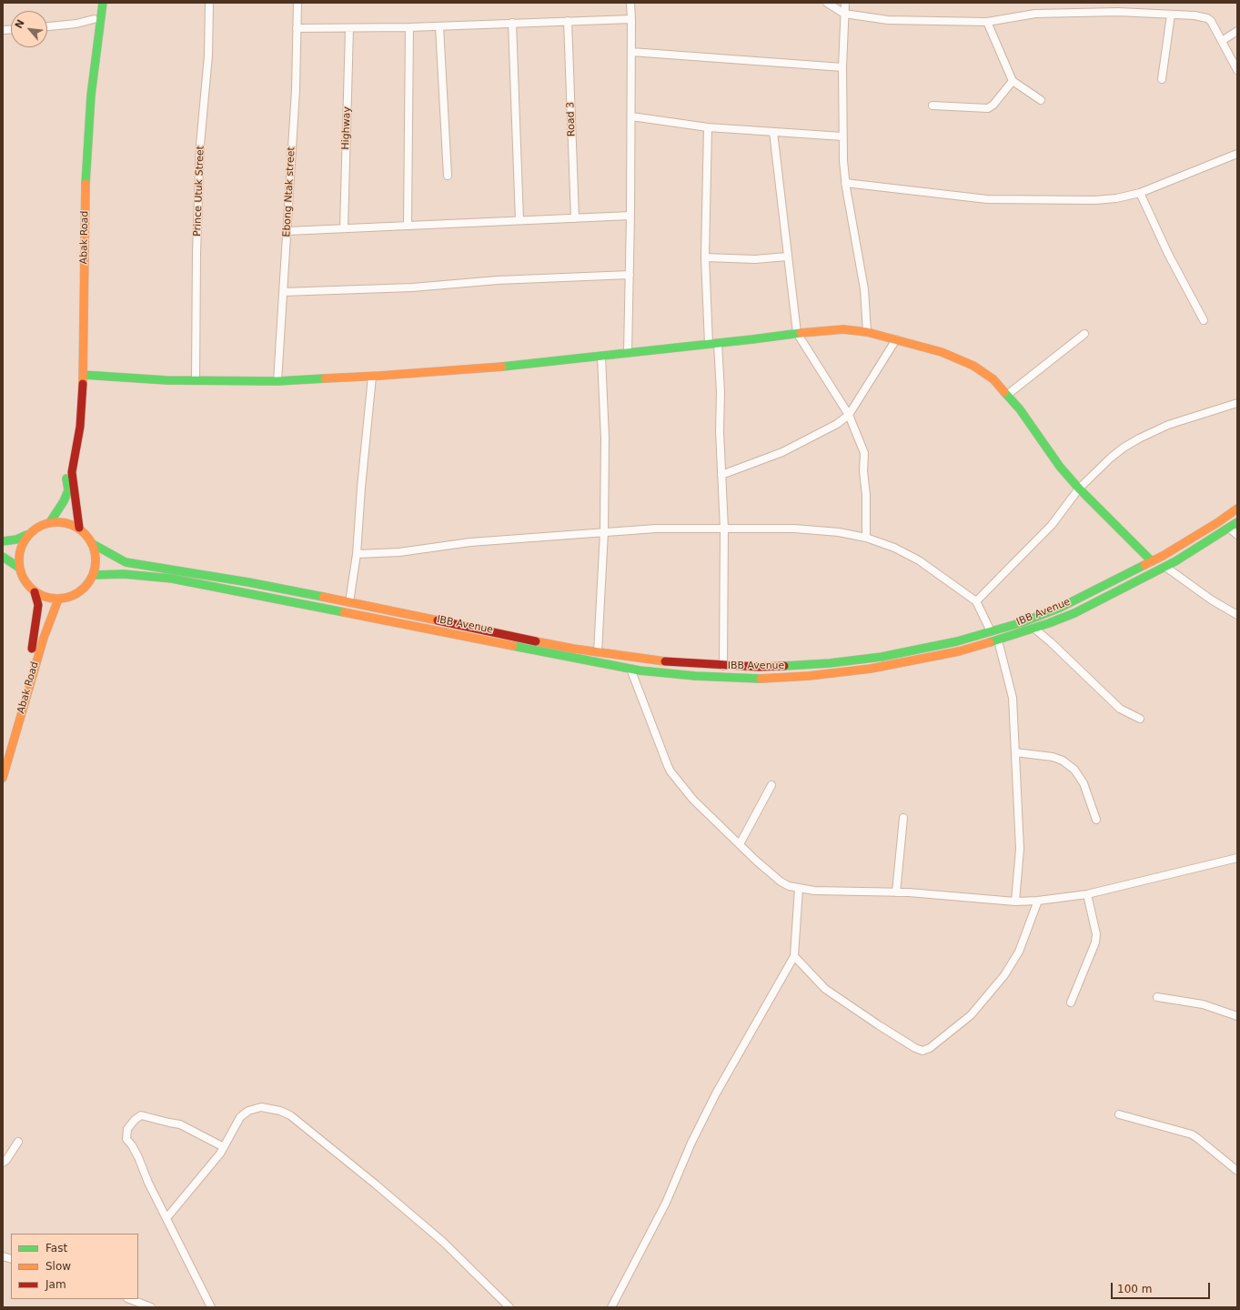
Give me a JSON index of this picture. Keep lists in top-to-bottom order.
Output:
{
  "streets": {
    "main road": ["Abak Road", "IBB Avenue"],
    "street": [
      "Road 3",
      "Highway",
      "Prince Utuk Street",
      "Ebong Ntak street"
    ]
  },
  "crossings": [
    ["Abak Road", "IBB Avenue"]
  ],
  "legend": ["Fast", "Slow", "Jam"],
  "scale_bar": "100 m",
  "north": "top left"
}
